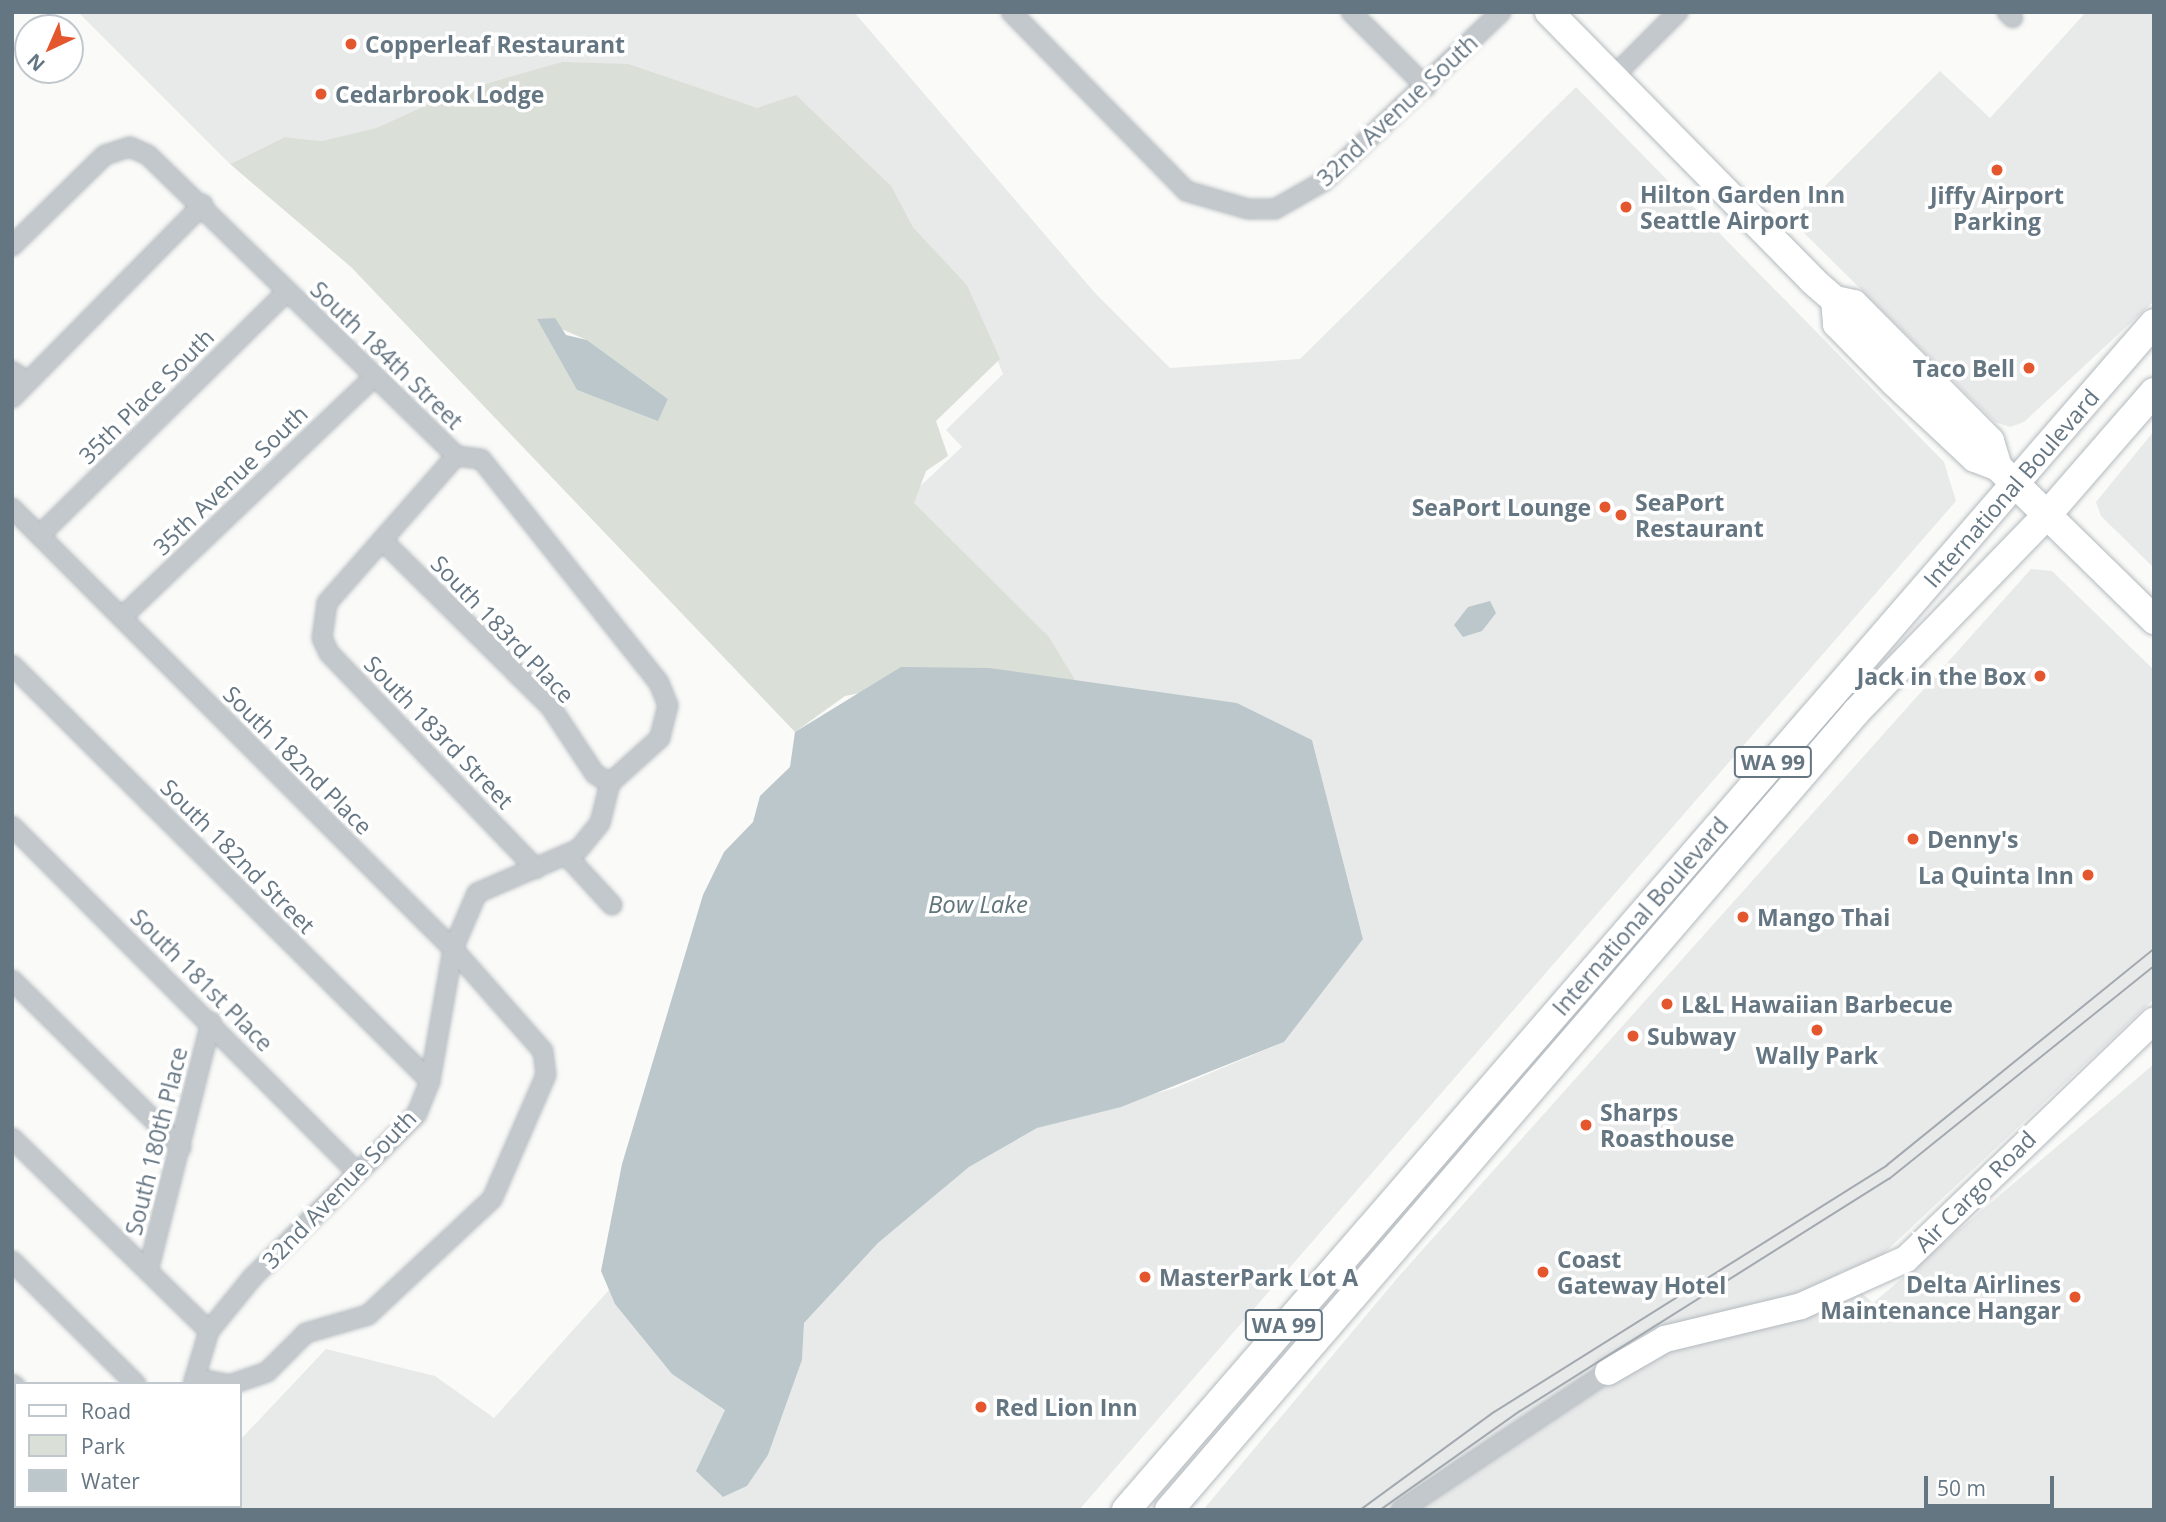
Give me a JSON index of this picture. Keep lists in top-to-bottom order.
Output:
{
  "streets": {
    "main road": ["International Boulevard", "WA 99"],
    "street": [
      "32nd Avenue South",
      "South 184th Street",
      "35th Place South",
      "35th Avenue South",
      "South 183rd Place",
      "South 183rd Street",
      "South 182nd Place",
      "South 182nd Street",
      "South 181st Place",
      "South 180th Place",
      "Air Cargo Road"
    ]
  },
  "crossings": [
    ["32nd Avenue South", "South 184th Street"],
    ["32nd Avenue South", "South 183rd Place"],
    ["32nd Avenue South", "South 183rd Street"],
    ["32nd Avenue South", "South 182nd Place"],
    ["32nd Avenue South", "South 182nd Street"],
    ["32nd Avenue South", "South 181st Place"],
    ["32nd Avenue South", "South 180th Place"],
    ["South 184th Street", "35th Place South"],
    ["South 184th Street", "35th Avenue South"],
    ["South 184th Street", "South 183rd Place"],
    ["35th Place South", "South 182nd Place"],
    ["35th Avenue South", "South 182nd Place"],
    ["South 183rd Place", "South 183rd Street"],
    ["South 181st Place", "South 180th Place"]
  ],
  "water": ["Bow Lake"],
  "places": [
    "Copperleaf Restaurant",
    "Cedarbrook Lodge",
    "Jiffy Airport Parking",
    "Hilton Garden Inn Seattle Airport",
    "Taco Bell",
    "SeaPort Lounge",
    "SeaPort Restaurant",
    "Jack in the Box",
    "Denny's",
    "La Quinta Inn",
    "Mango Thai",
    "L&L Hawaiian Barbecue",
    "Wally Park",
    "Subway",
    "Sharps Roasthouse",
    "Coast Gateway Hotel",
    "MasterPark Lot A",
    "Delta Airlines Maintenance Hangar",
    "Red Lion Inn"
  ],
  "legend": ["Road", "Park", "Water"],
  "scale_bar": "50 m",
  "north": "bottom left"
}
